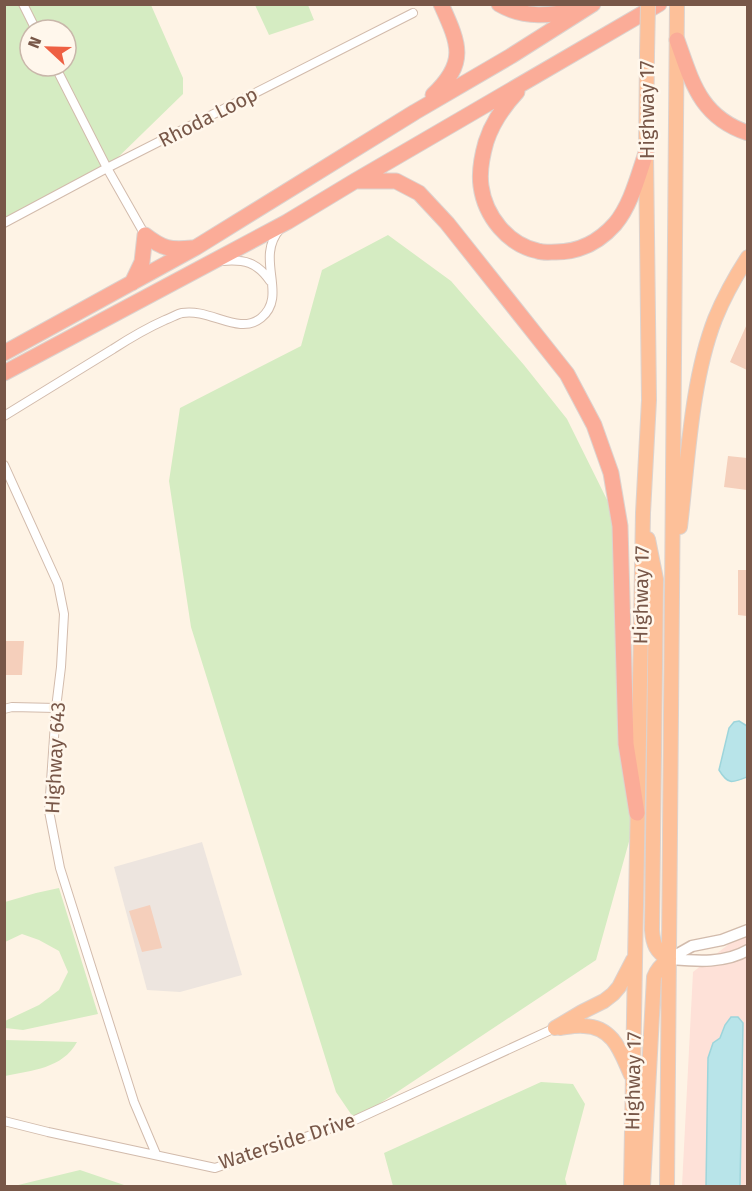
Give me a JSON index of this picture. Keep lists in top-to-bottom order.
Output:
{
  "streets": {
    "highway": ["Highway 17"],
    "street": ["Rhoda Loop", "Highway 643", "Waterside Drive"]
  },
  "crossings": [
    ["Highway 643", "Waterside Drive"]
  ],
  "north": "left"
}
